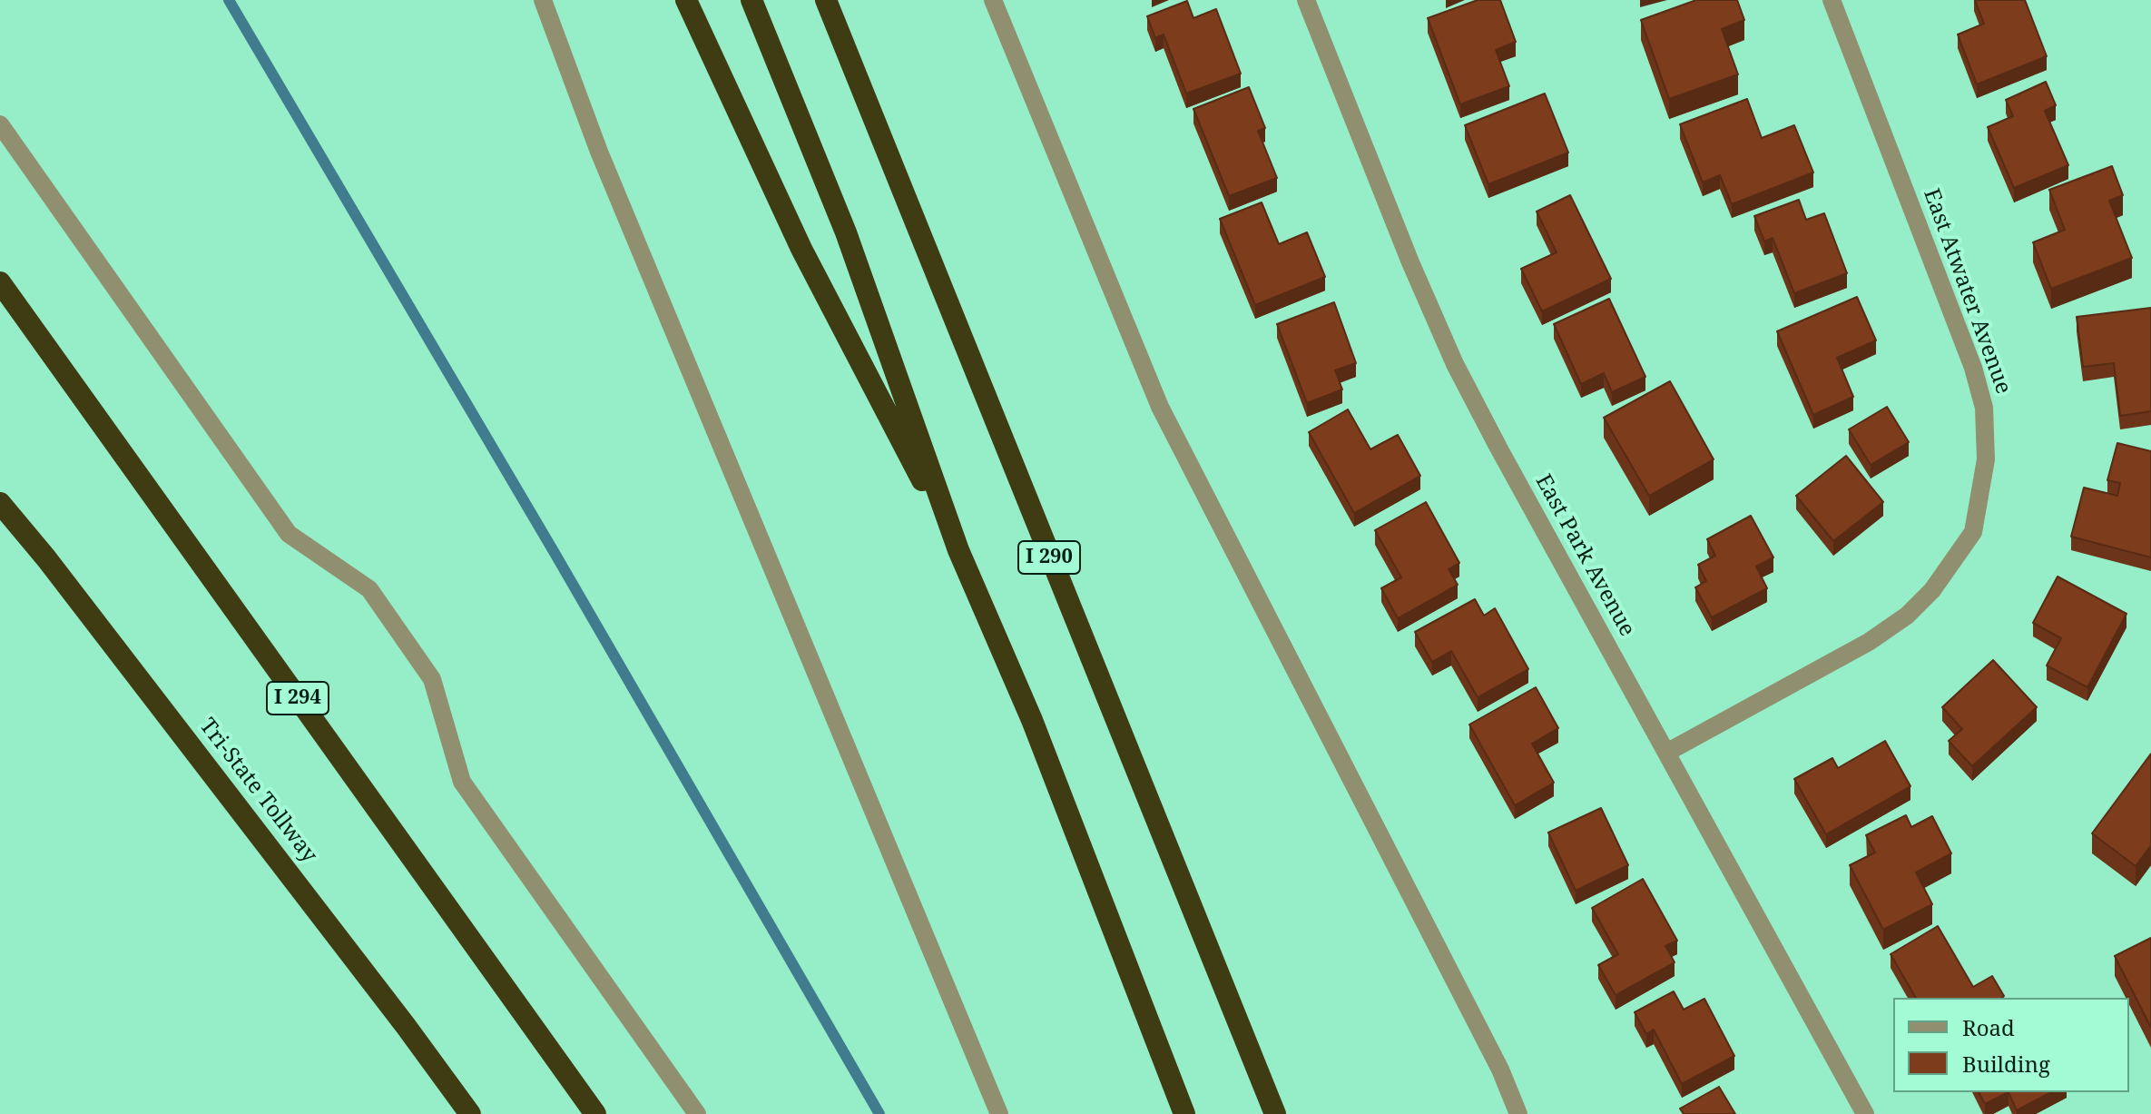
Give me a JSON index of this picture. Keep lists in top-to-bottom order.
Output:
{
  "streets": {
    "highway": ["I 290", "I 294", "Tri-State Tollway"],
    "street": ["East Atwater Avenue", "East Park Avenue"]
  },
  "crossings": [
    ["East Atwater Avenue", "East Park Avenue"]
  ],
  "legend": ["Road", "Building"]
}
